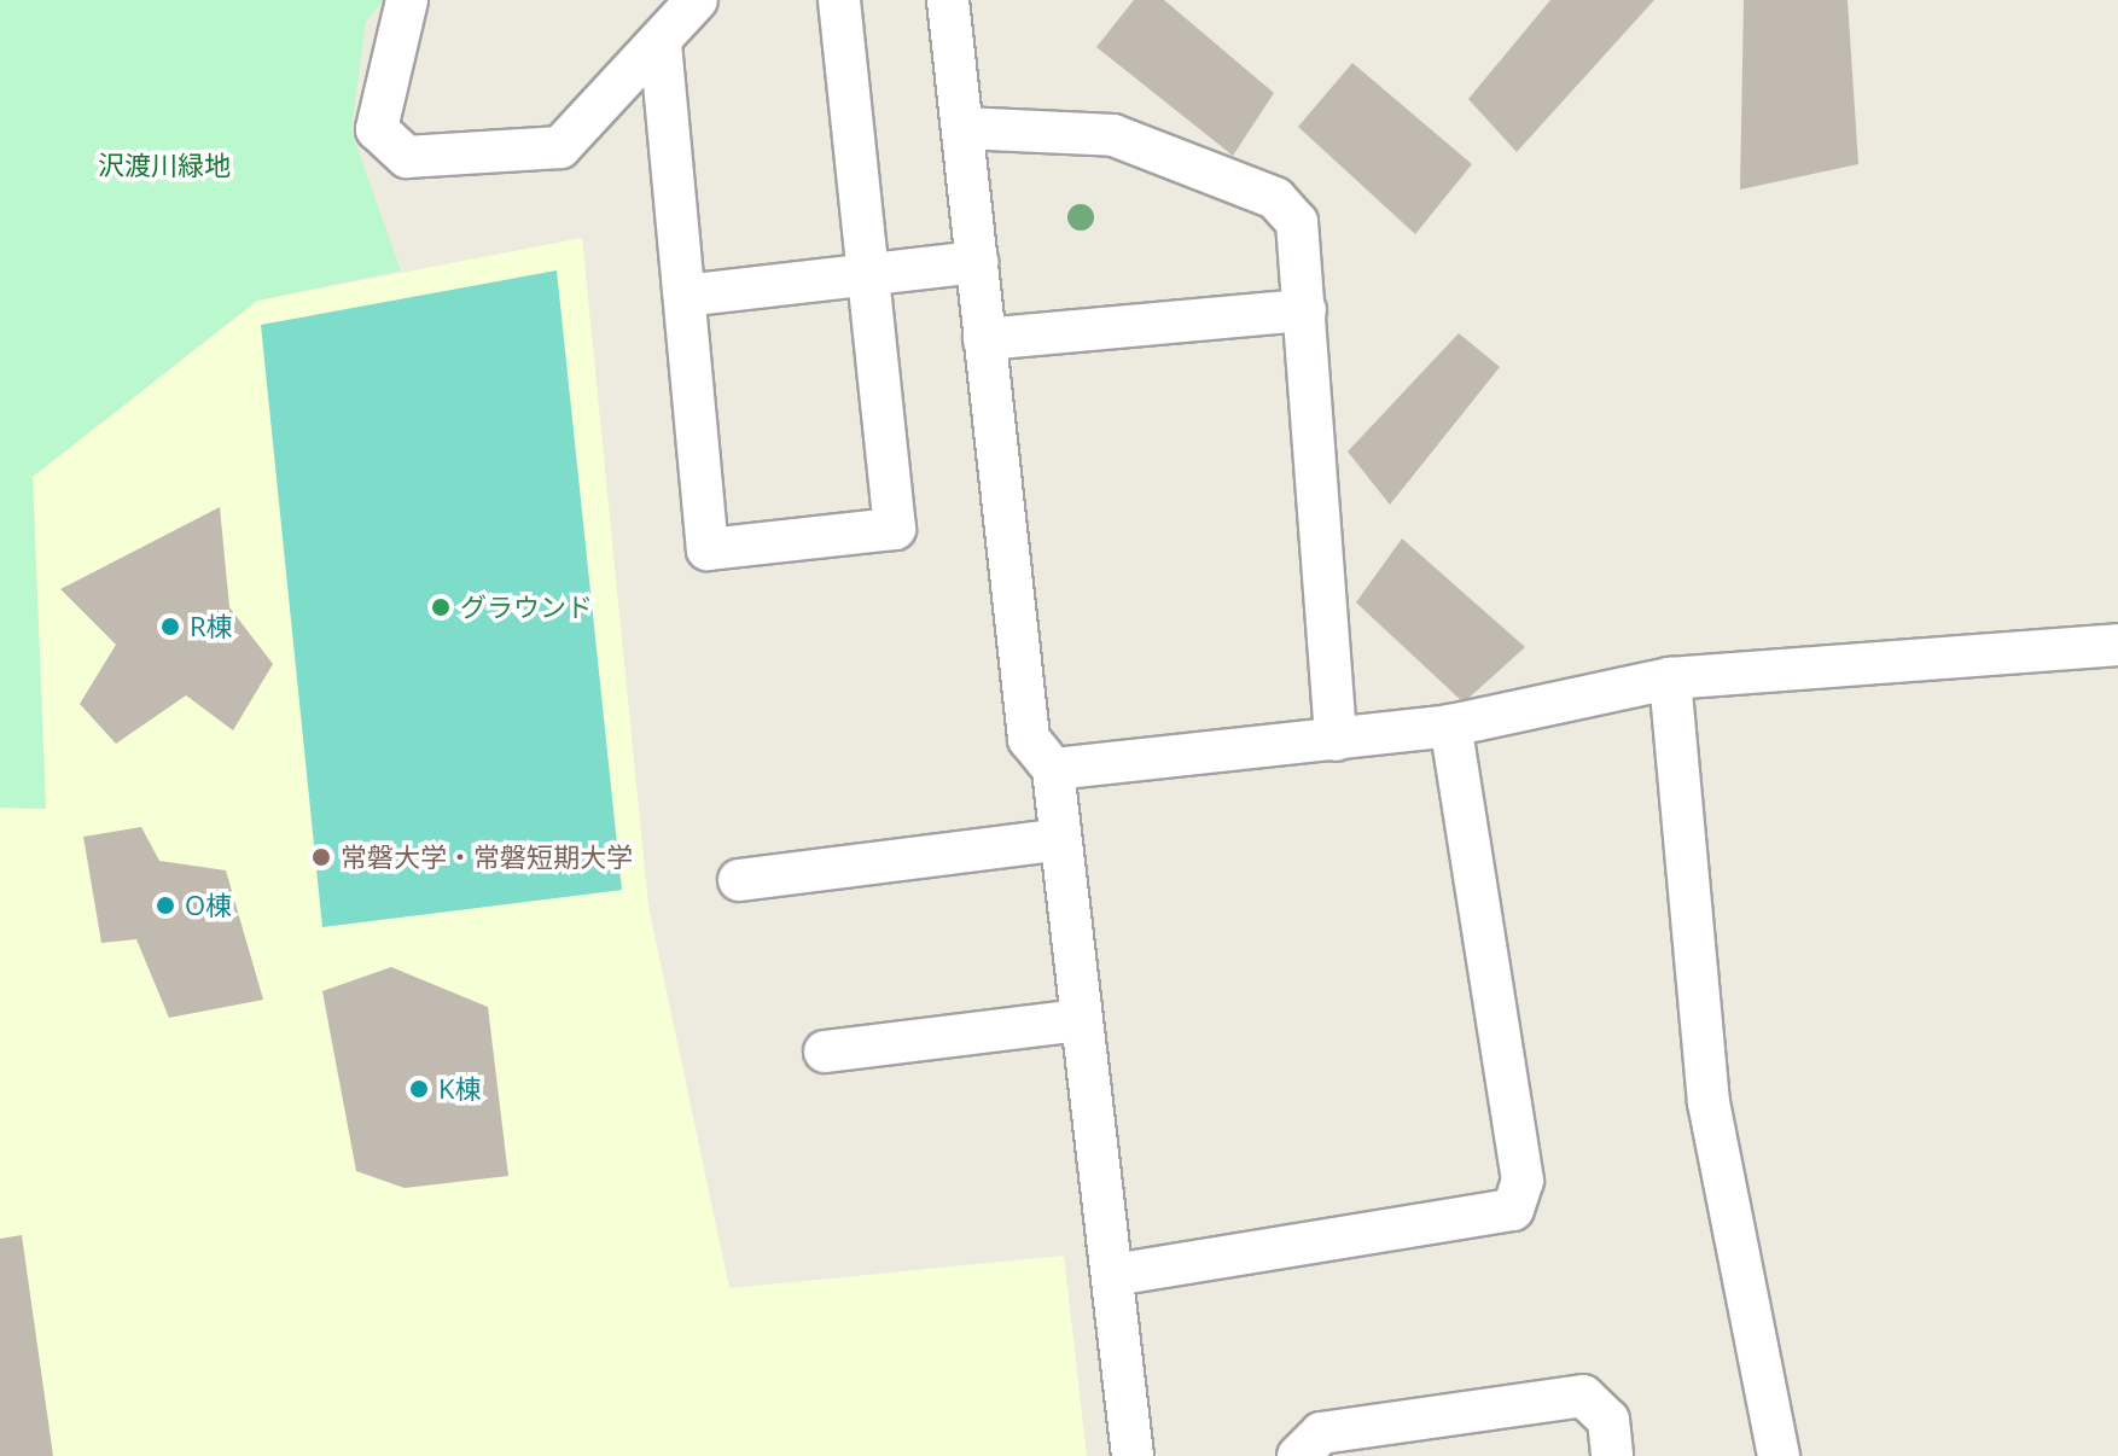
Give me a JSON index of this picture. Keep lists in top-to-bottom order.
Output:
{
  "parks": ["沢渡川緑地"],
  "places": [
    "グラウンド",
    "R棟",
    "常磐大学・常磐短期大学",
    "O棟",
    "K棟"
  ]
}
